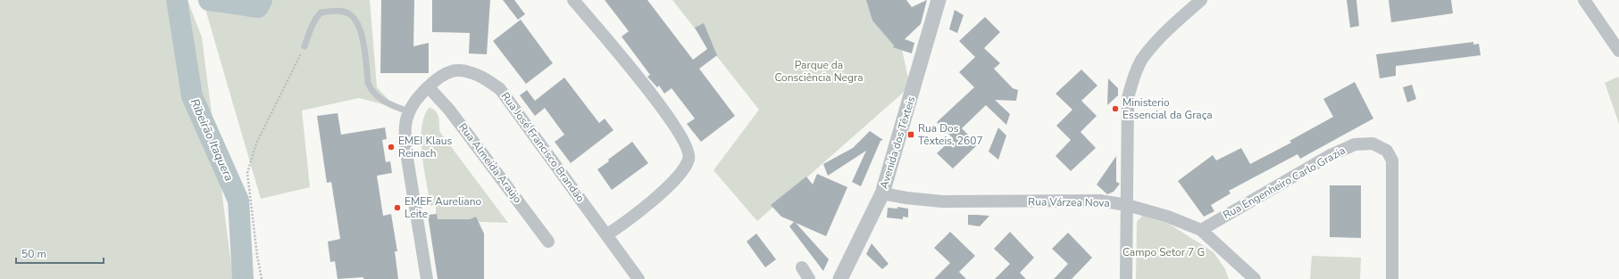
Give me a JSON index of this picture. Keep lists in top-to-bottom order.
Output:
{
  "streets": {
    "street": [
      "Avenida dos Têxteis",
      "Rua José Francisco Brandão",
      "Rua Almeida Araújo",
      "Rua Engenheiro Carlo Grazia",
      "Rua Várzea Nova"
    ]
  },
  "crossings": [
    ["Avenida dos Têxteis", "Rua Várzea Nova"],
    ["Rua José Francisco Brandão", "Rua Almeida Araújo"],
    ["Rua Engenheiro Carlo Grazia", "Rua Várzea Nova"]
  ],
  "water": ["Ribeirão Itaquera"],
  "parks": ["Parque da Consciência Negra", "Campo Setor 7 G"],
  "places": {
    "other": ["Ministerio Essencial da Graça", "EMEI Klaus Reinach", "EMEF Aureliano Leite"],
    "transit": ["Rua Dos Têxteis, 2607"]
  },
  "scale_bar": "50 m"
}
